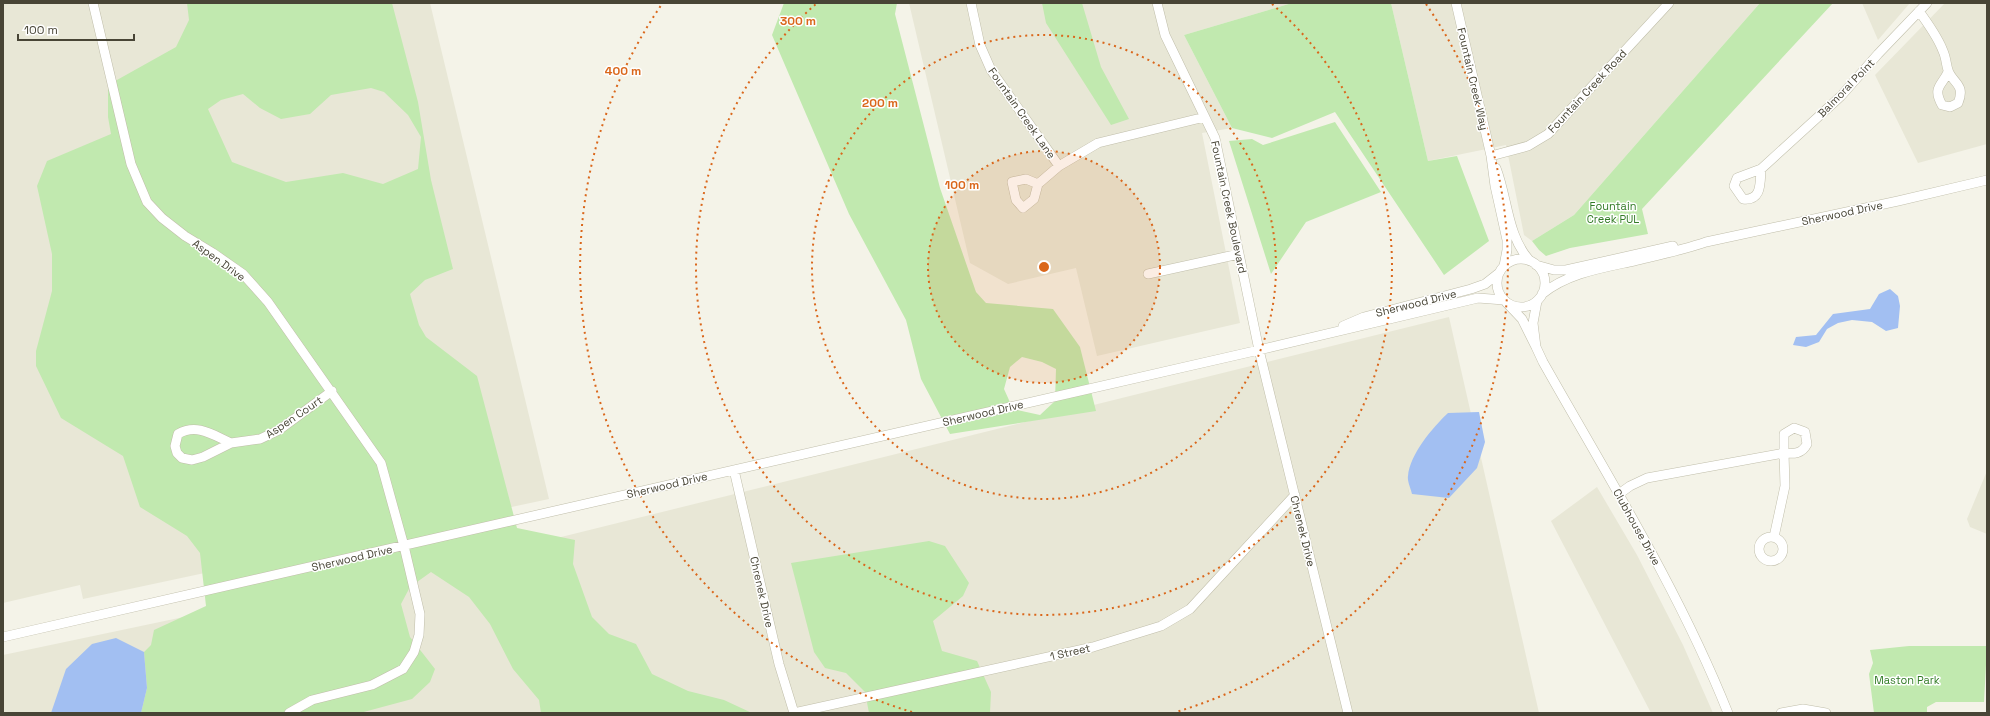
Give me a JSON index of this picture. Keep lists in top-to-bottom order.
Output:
{
  "streets": {
    "street": [
      "Fountain Creek Way",
      "Balmoral Point",
      "Fountain Creek Road",
      "Fountain Creek Lane",
      "Fountain Creek Boulevard",
      "Sherwood Drive",
      "Aspen Drive",
      "Aspen Court",
      "Clubhouse Drive",
      "Chrenek Drive",
      "1 Street"
    ]
  },
  "crossings": [
    ["Fountain Creek Way", "Fountain Creek Road"],
    ["Fountain Creek Way", "Sherwood Drive"],
    ["Fountain Creek Way", "Clubhouse Drive"],
    ["Fountain Creek Lane", "Fountain Creek Boulevard"],
    ["Fountain Creek Boulevard", "Sherwood Drive"],
    ["Fountain Creek Boulevard", "Chrenek Drive"],
    ["Sherwood Drive", "Aspen Drive"],
    ["Sherwood Drive", "Clubhouse Drive"],
    ["Sherwood Drive", "Chrenek Drive"],
    ["Aspen Drive", "Aspen Court"],
    ["Chrenek Drive", "1 Street"]
  ],
  "parks": ["Fountain Creek PUL", "Maston Park"],
  "scale_bar": "100 m",
  "rings": [
    "300 m",
    "400 m",
    "200 m",
    "100 m"
  ]
}
